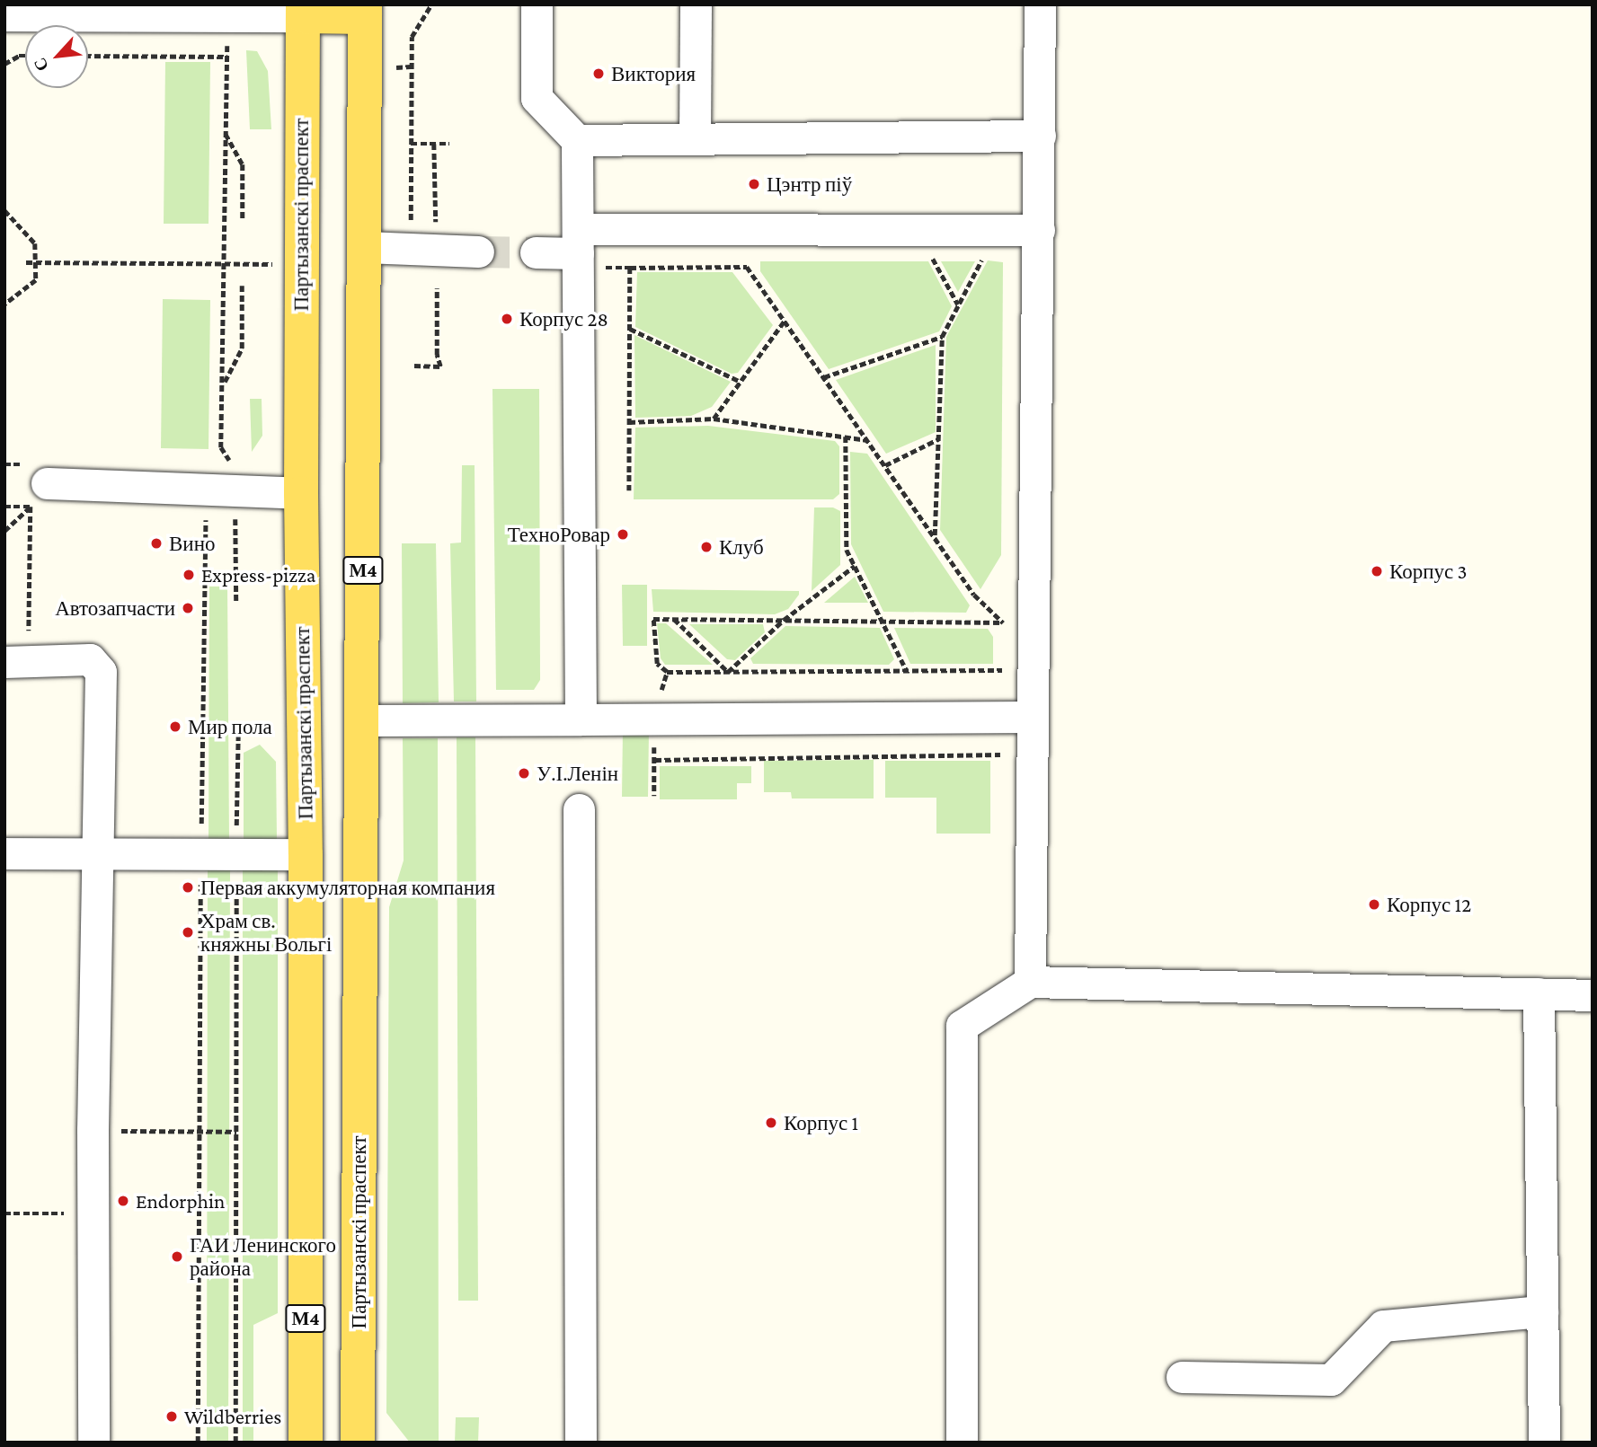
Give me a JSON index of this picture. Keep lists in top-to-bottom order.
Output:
{
  "streets": {
    "main road": ["Партызанскі праспект", "М4"]
  },
  "places": [
    "Виктория",
    "Цэнтр піў",
    "Корпус 28",
    "ТехноРовар",
    "Вино",
    "Клуб",
    "Корпус 3",
    "Express-pizza",
    "Автозапчасти",
    "Мир пола",
    "У.І.Ленін",
    "Первая аккумуляторная компания",
    "Корпус 12",
    "Храм св. княжны Вольгі",
    "Корпус 1",
    "Endorphin",
    "ГАИ Ленинского района",
    "Wildberries"
  ],
  "north": "bottom left"
}
